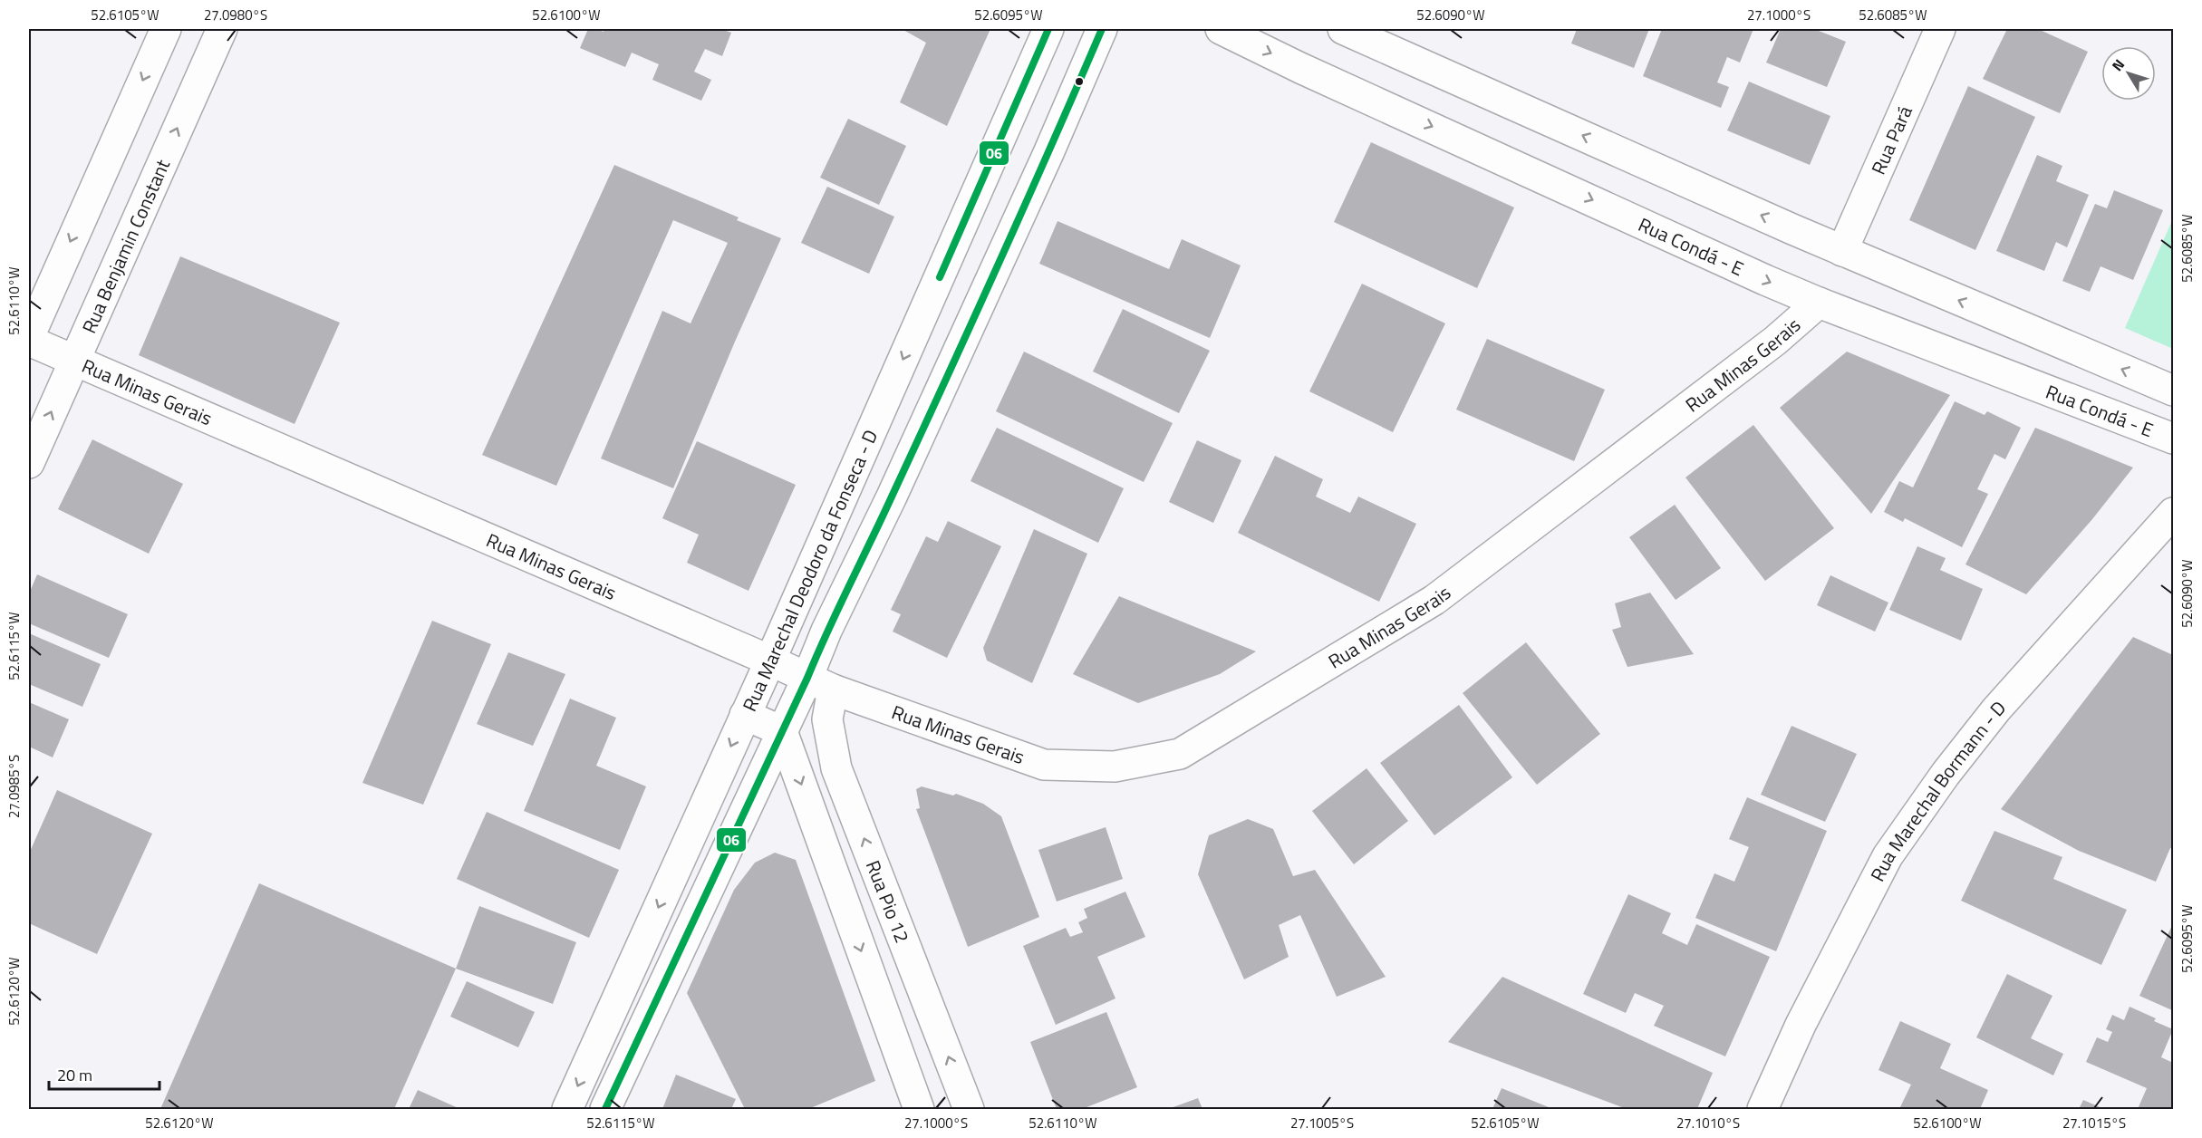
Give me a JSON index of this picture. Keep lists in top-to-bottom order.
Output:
{
  "streets": {
    "street": [
      "Rua Pará",
      "Rua Benjamin Constant",
      "Rua Condá - E",
      "Rua Minas Gerais",
      "Rua Marechal Deodoro da Fonseca - D",
      "Rua Marechal Bormann - D",
      "Rua Pio 12"
    ]
  },
  "crossings": [
    ["Rua Benjamin Constant", "Rua Minas Gerais"],
    ["Rua Condá - E", "Rua Minas Gerais"],
    ["Rua Minas Gerais", "Rua Marechal Deodoro da Fonseca - D"],
    ["Rua Minas Gerais", "Rua Pio 12"]
  ],
  "lines": ["transit line 06"],
  "scale_bar": "20 m",
  "north": "top left",
  "coordinates": [
    "52.6105°W",
    "27.0980°S",
    "52.6100°W",
    "52.6095°W",
    "52.6090°W",
    "27.1000°S",
    "52.6085°W",
    "52.6110°W",
    "52.6115°W",
    "27.0985°S",
    "52.6120°W",
    "27.1005°S",
    "27.1010°S",
    "27.1015°S"
  ]
}
